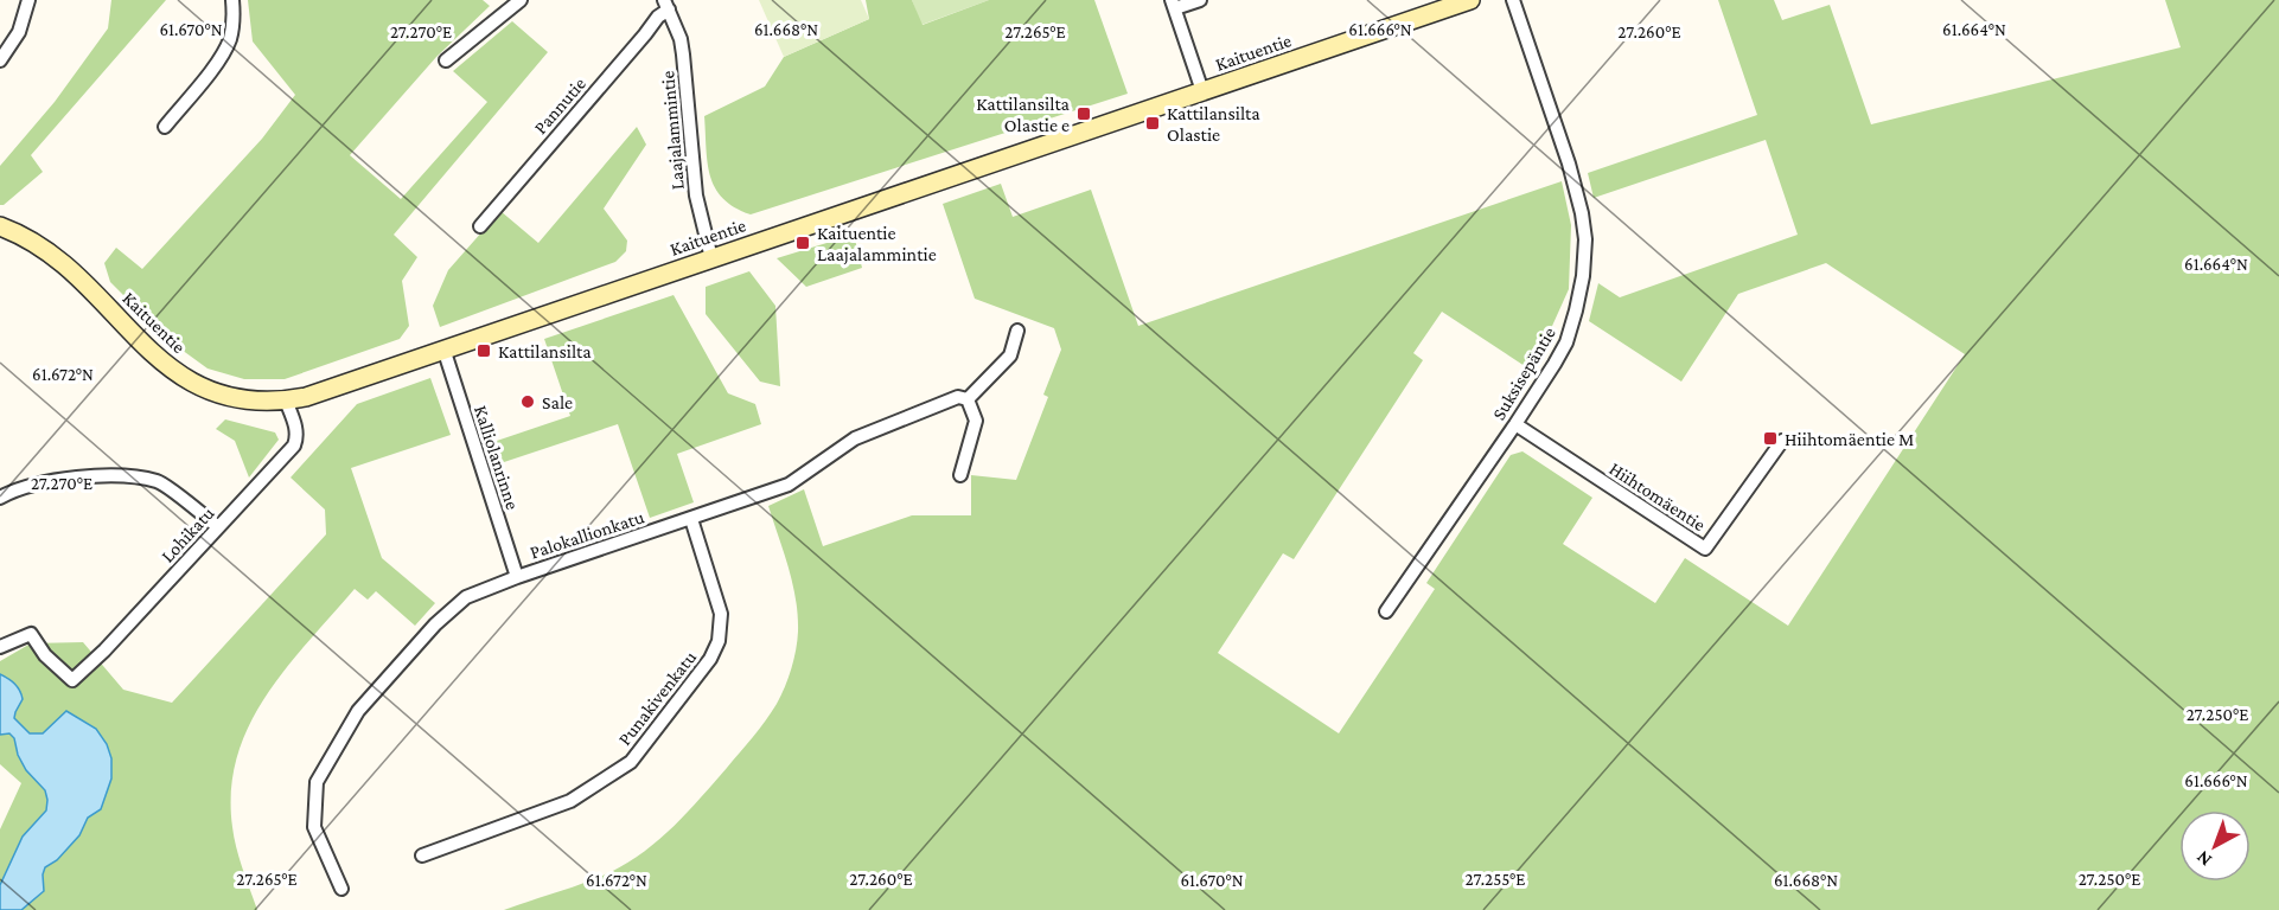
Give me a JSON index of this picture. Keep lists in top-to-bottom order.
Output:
{
  "streets": {
    "street": [
      "Kaituentie",
      "Pannutie",
      "Laajalammintie",
      "Suksisepäntie",
      "Kalliolanrinne",
      "Hiihtomäentie",
      "Lohikatu",
      "Palokallionkatu",
      "Punakivenkatu"
    ]
  },
  "crossings": [
    ["Kaituentie", "Laajalammintie"],
    ["Kaituentie", "Kalliolanrinne"],
    ["Kaituentie", "Lohikatu"],
    ["Pannutie", "Laajalammintie"],
    ["Suksisepäntie", "Hiihtomäentie"],
    ["Kalliolanrinne", "Palokallionkatu"],
    ["Palokallionkatu", "Punakivenkatu"]
  ],
  "places": {
    "transit": [
      "Kattilansilta Olastie e",
      "Kattilansilta Olastie",
      "Kaituentie Laajalammintie",
      "Kattilansilta",
      "Hiihtomäentie M"
    ],
    "other": ["Sale"]
  },
  "north": "bottom left",
  "coordinates": [
    "61.670°N",
    "61.668°N",
    "61.666°N",
    "61.664°N",
    "27.270°E",
    "27.265°E",
    "27.260°E",
    "61.672°N",
    "27.250°E",
    "27.255°E"
  ]
}
